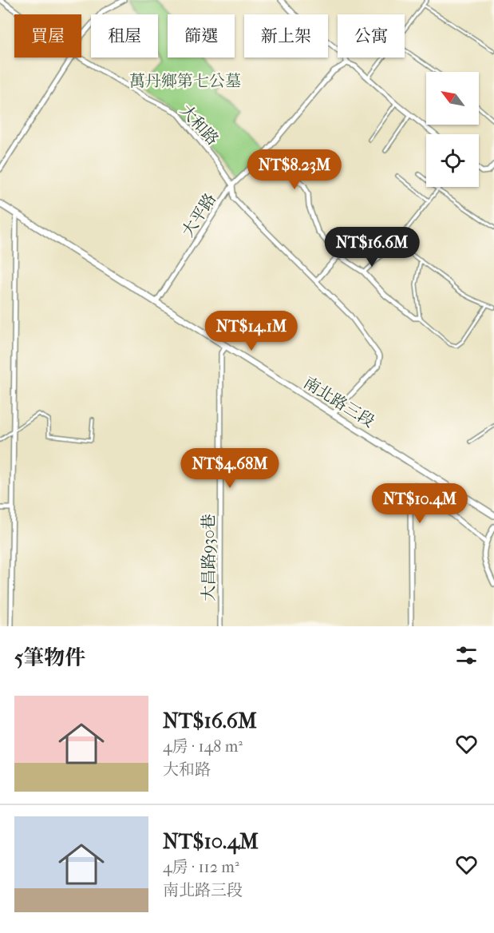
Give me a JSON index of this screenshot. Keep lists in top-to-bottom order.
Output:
{
  "streets": {
    "street": [
      "大和路",
      "大平路",
      "南北路三段",
      "大昌路930巷"
    ]
  },
  "crossings": [
    ["大和路", "大平路"],
    ["大和路", "南北路三段"],
    ["大平路", "南北路三段"],
    ["南北路三段", "大昌路930巷"]
  ],
  "parks": ["萬丹鄉第七公墓"],
  "north": "top left",
  "page": {
    "chip": [
      "買屋",
      "租屋",
      "篩選",
      "新上架",
      "公寓"
    ],
    "price": [
      "NT$8.23M",
      "NT$16.6M",
      "NT$14.1M",
      "NT$4.68M",
      "NT$10.4M"
    ],
    "heading": "5筆物件",
    "list": [
      {
        "name": "NT$16.6M",
        "note": "4房 · 148 m² · 大和路"
      },
      {
        "name": "NT$10.4M",
        "note": "4房 · 112 m² · 南北路三段"
      }
    ]
  }
}
